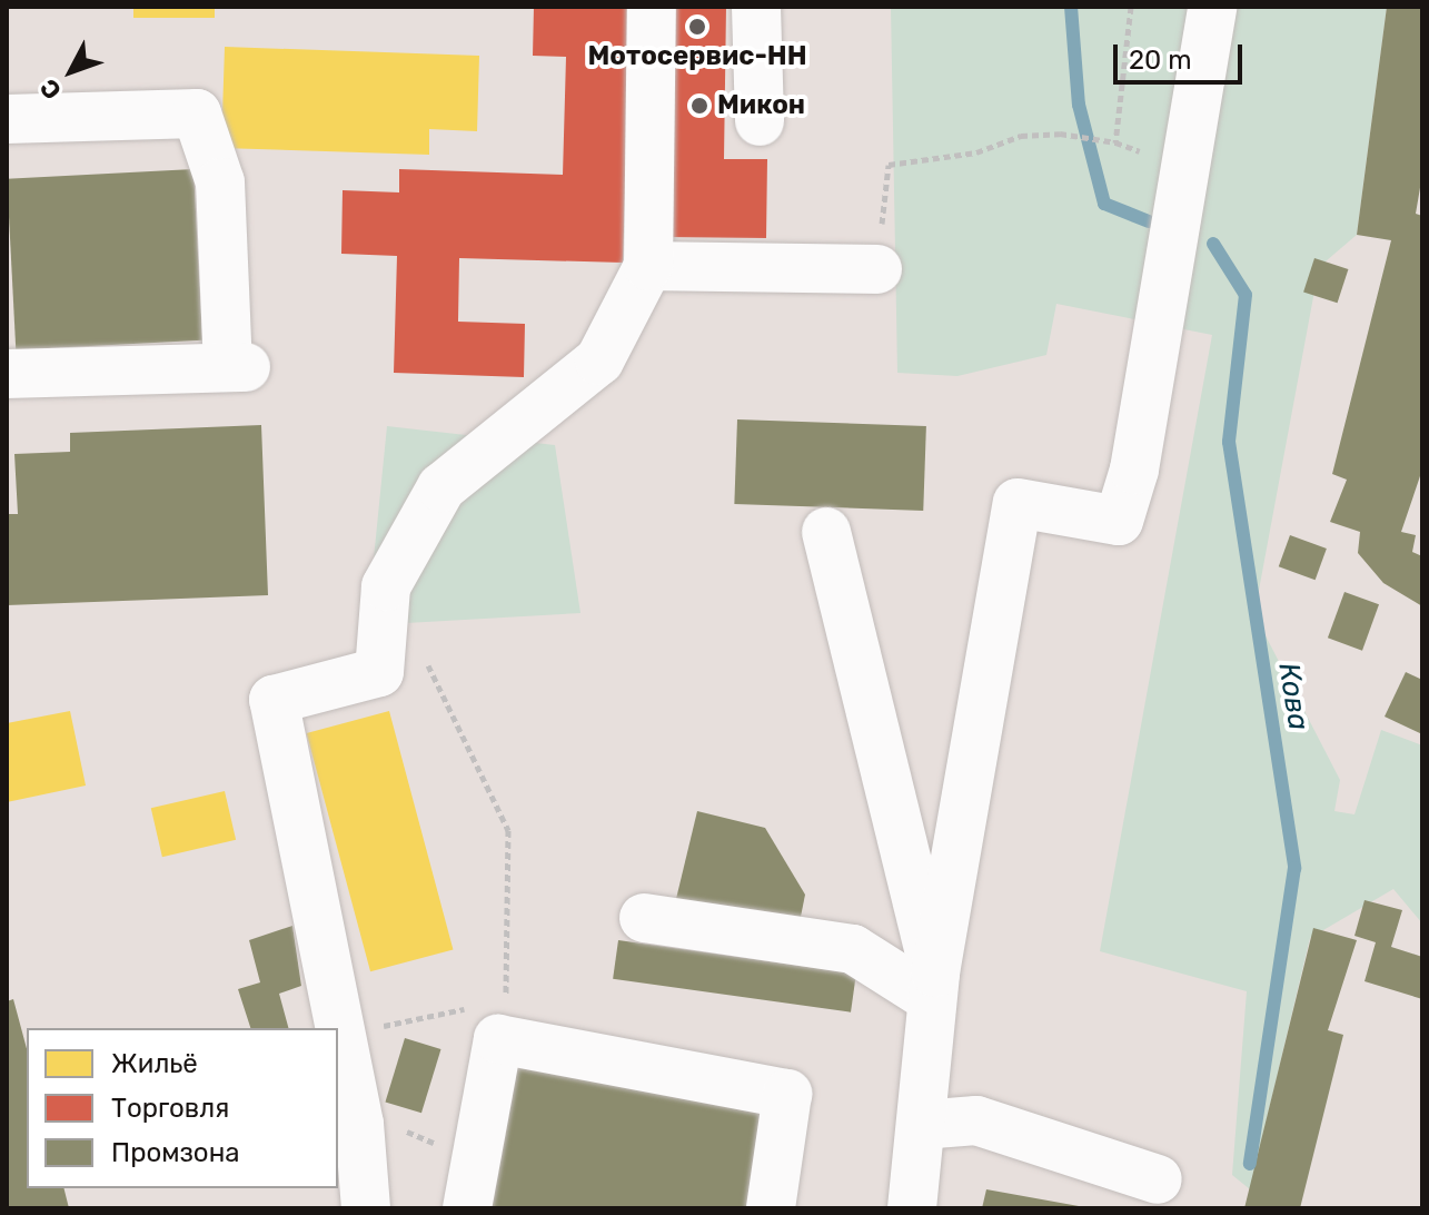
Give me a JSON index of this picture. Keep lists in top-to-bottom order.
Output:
{
  "water": ["Кова"],
  "places": ["Мотосервис-НН", "Микон"],
  "legend": ["Жильё", "Торговля", "Промзона"],
  "scale_bar": "20 m",
  "north": "bottom left"
}
